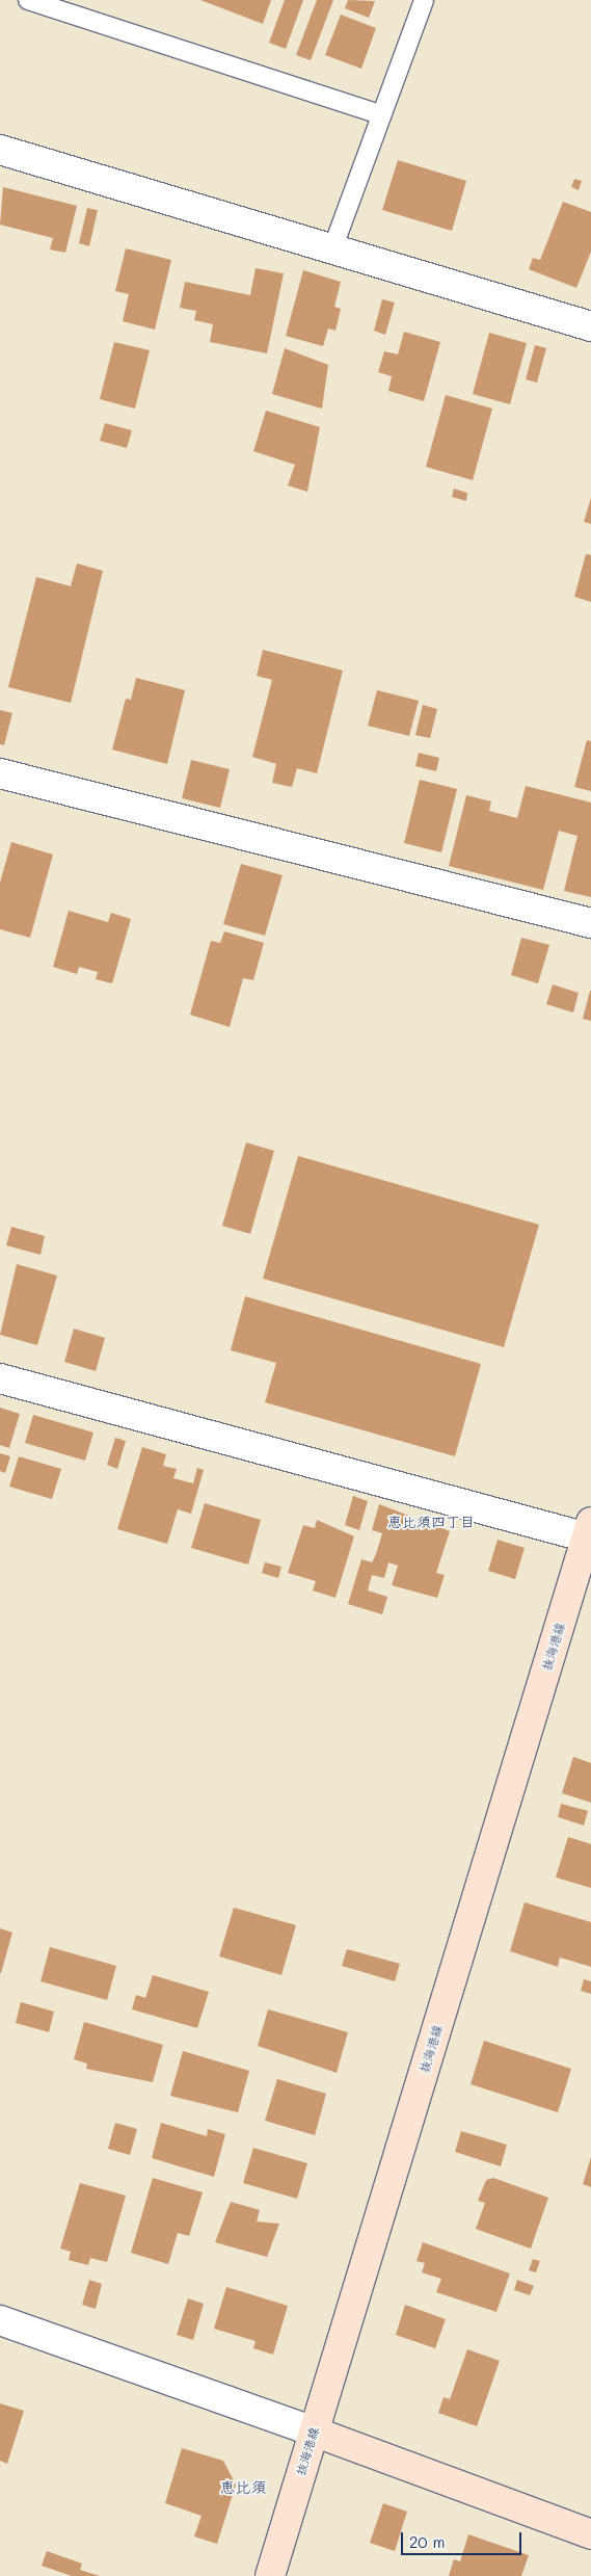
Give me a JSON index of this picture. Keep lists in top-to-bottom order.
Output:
{
  "streets": {
    "main road": ["抜海港線"]
  },
  "districts": ["恵比須四丁目", "恵比須"],
  "scale_bar": "20 m"
}
